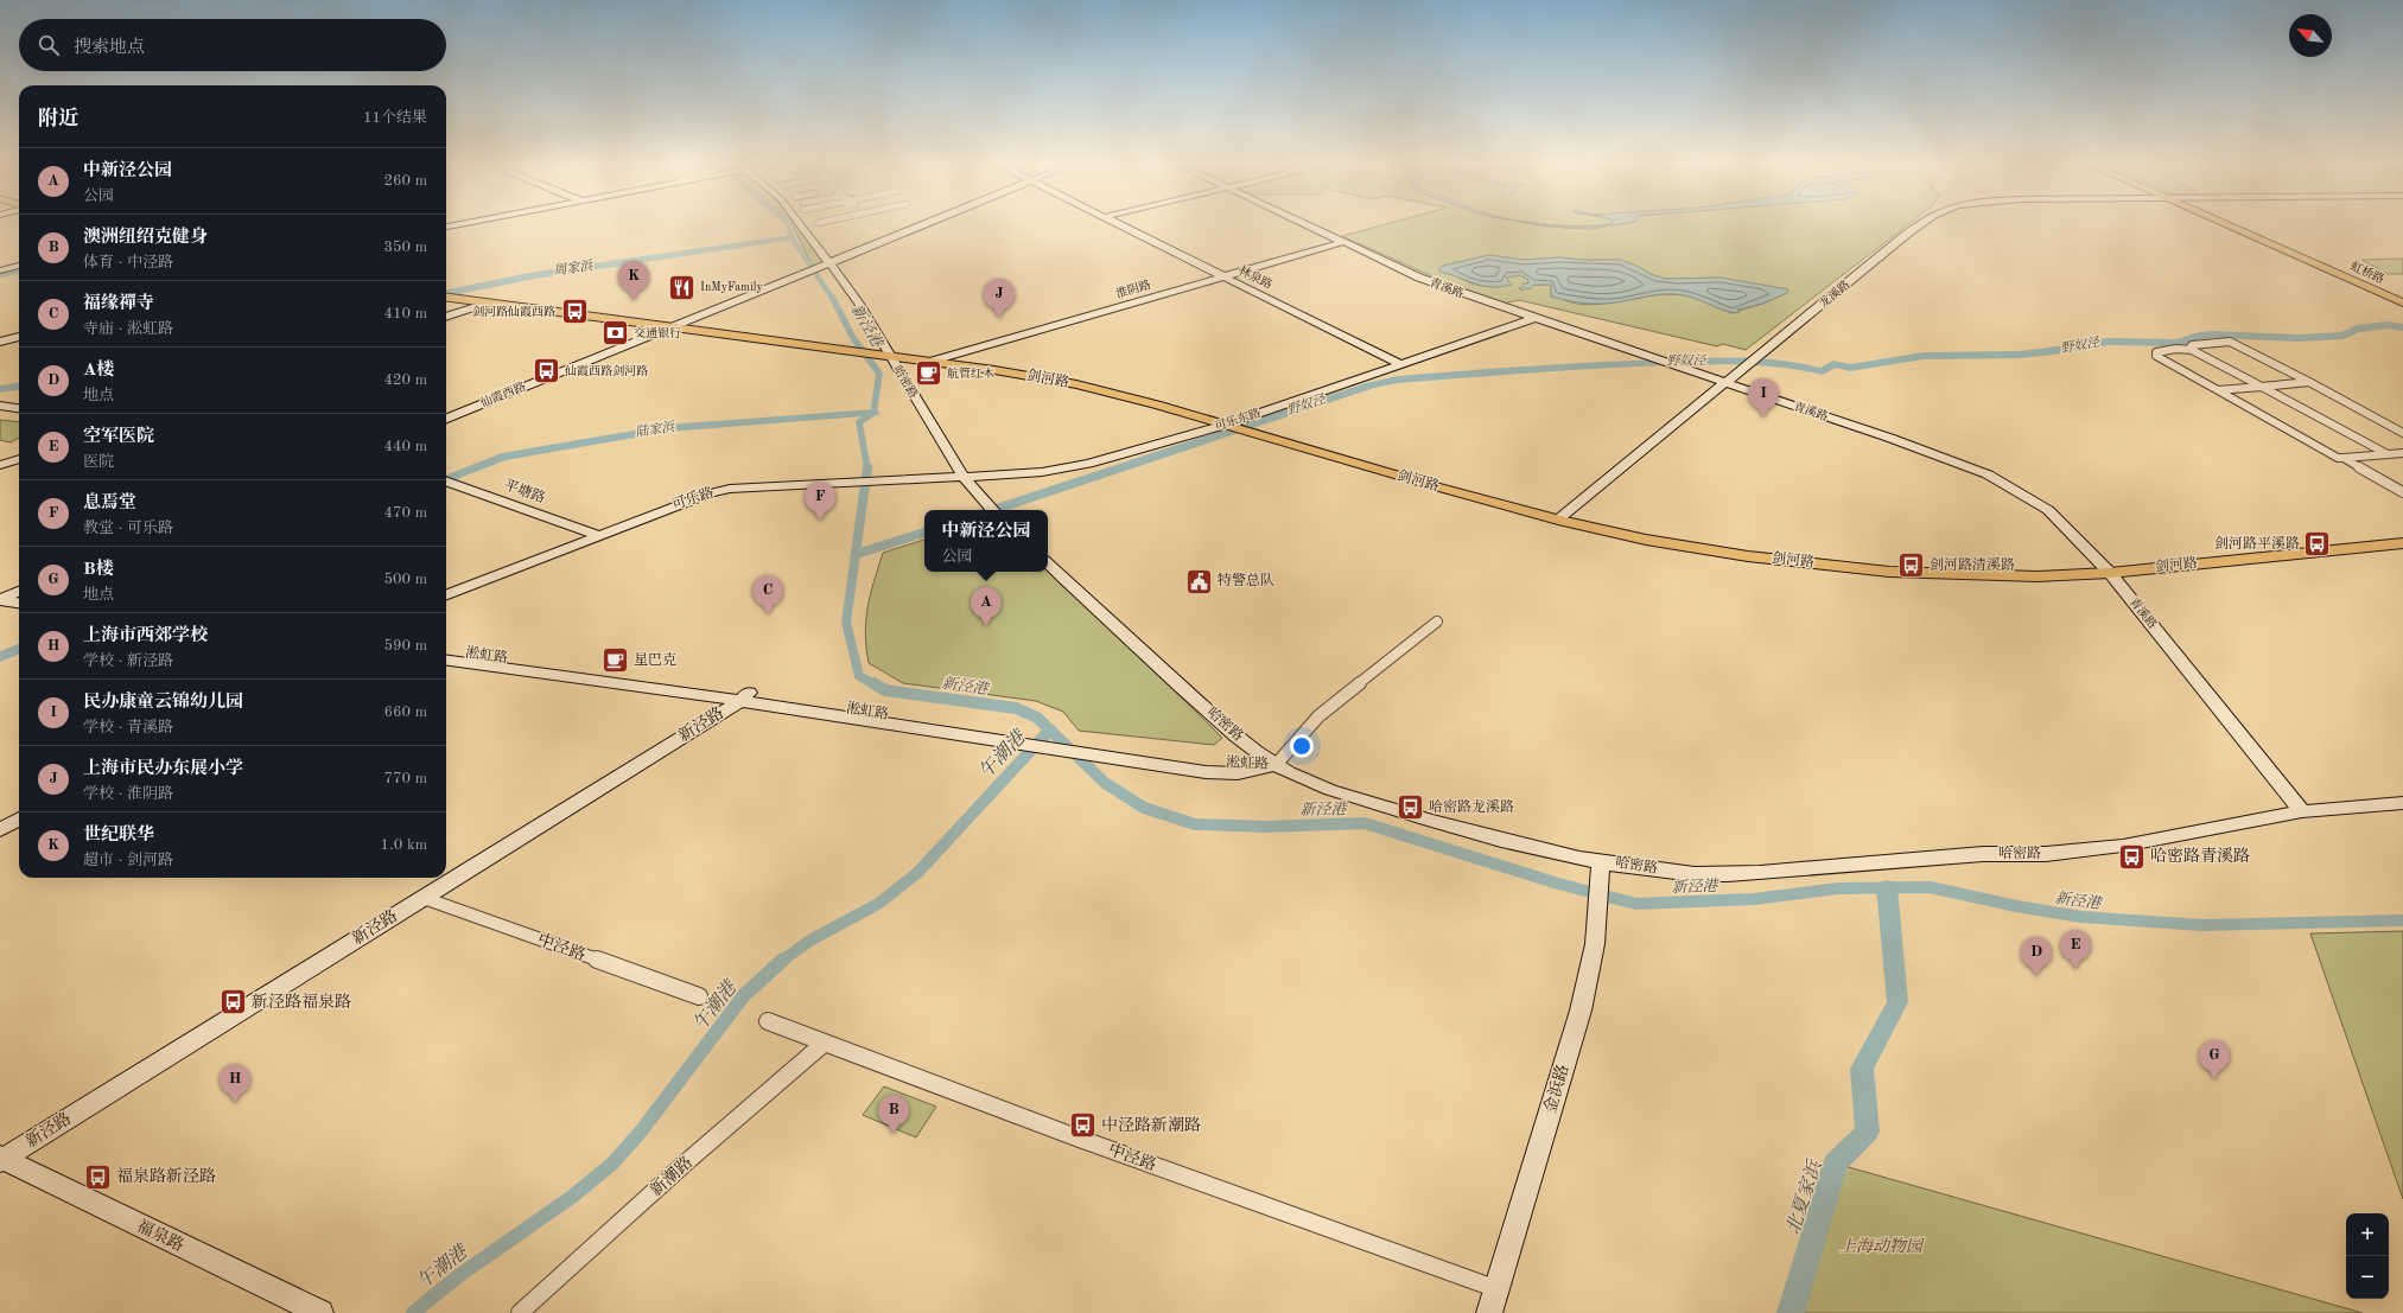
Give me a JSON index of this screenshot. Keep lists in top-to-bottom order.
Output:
{
  "streets": {
    "main road": ["虹桥路", "剑河路"],
    "street": [
      "林泉路",
      "青溪路",
      "淮阴路",
      "龙溪路",
      "哈密路",
      "仙霞西路",
      "可乐东路",
      "平塘路",
      "可乐路",
      "淞虹路",
      "新泾路",
      "中泾路",
      "金浜路",
      "新潮路",
      "福泉路"
    ]
  },
  "crossings": [
    ["林泉路", "淮阴路"],
    ["林泉路", "可乐东路"],
    ["青溪路", "淮阴路"],
    ["青溪路", "龙溪路"],
    ["青溪路", "剑河路"],
    ["青溪路", "哈密路"],
    ["青溪路", "可乐东路"],
    ["淮阴路", "剑河路"],
    ["龙溪路", "剑河路"],
    ["剑河路", "哈密路"],
    ["剑河路", "仙霞西路"],
    ["剑河路", "可乐东路"],
    ["哈密路", "仙霞西路"],
    ["哈密路", "可乐东路"],
    ["哈密路", "可乐路"],
    ["哈密路", "淞虹路"],
    ["哈密路", "金浜路"],
    ["可乐东路", "可乐路"],
    ["平塘路", "可乐路"],
    ["淞虹路", "新泾路"],
    ["新泾路", "中泾路"],
    ["新泾路", "福泉路"],
    ["中泾路", "金浜路"],
    ["中泾路", "新潮路"]
  ],
  "water": [
    "周家浜",
    "新泾港",
    "野奴泾",
    "陆家浜",
    "午潮港",
    "北夏家浜"
  ],
  "parks": ["上海动物园"],
  "places": {
    "restaurant": ["InMyFamily"],
    "bus stop": [
      "剑河路仙霞西路",
      "仙霞西路剑河路",
      "剑河路平溪路",
      "剑河路清溪路",
      "哈密路龙溪路",
      "哈密路青溪路",
      "新泾路福泉路",
      "中泾路新潮路",
      "福泉路新泾路"
    ],
    "bank": ["交通银行"],
    "cafe": ["航管红木", "星巴克"],
    "public building": ["特警总队"]
  },
  "north": "top left",
  "page": {
    "search": "搜索地点",
    "heading": ["附近", "11个结果"],
    "list": [
      {
        "mark": "A",
        "name": "中新泾公园",
        "note": "公园",
        "value": "260 m"
      },
      {
        "mark": "B",
        "name": "澳洲纽绍克健身",
        "note": "体育 · 中泾路",
        "value": "350 m"
      },
      {
        "mark": "C",
        "name": "福缘禪寺",
        "note": "寺庙 · 淞虹路",
        "value": "410 m"
      },
      {
        "mark": "D",
        "name": "A楼",
        "note": "地点",
        "value": "420 m"
      },
      {
        "mark": "E",
        "name": "空军医院",
        "note": "医院",
        "value": "440 m"
      },
      {
        "mark": "F",
        "name": "息焉堂",
        "note": "教堂 · 可乐路",
        "value": "470 m"
      },
      {
        "mark": "G",
        "name": "B楼",
        "note": "地点",
        "value": "500 m"
      },
      {
        "mark": "H",
        "name": "上海市西郊学校",
        "note": "学校 · 新泾路",
        "value": "590 m"
      },
      {
        "mark": "I",
        "name": "民办康童云锦幼儿园",
        "note": "学校 · 青溪路",
        "value": "660 m"
      },
      {
        "mark": "J",
        "name": "上海市民办东展小学",
        "note": "学校 · 淮阴路",
        "value": "770 m"
      },
      {
        "mark": "K",
        "name": "世纪联华",
        "note": "超市 · 剑河路",
        "value": "1.0 km"
      }
    ],
    "pins": [
      "K",
      "J",
      "I",
      "F",
      "C",
      "A",
      "E",
      "D",
      "G",
      "H",
      "B"
    ],
    "popup": ["中新泾公园", "公园"],
    "map_buttons": ["+", "−"]
  }
}
